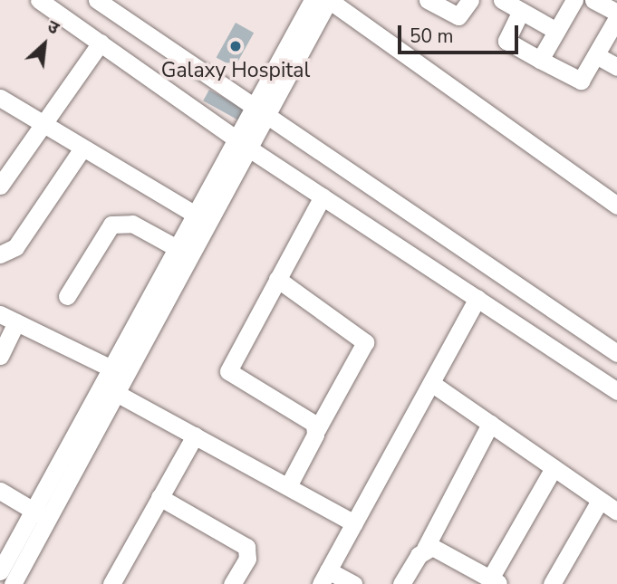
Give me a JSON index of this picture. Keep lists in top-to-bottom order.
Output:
{
  "places": ["Galaxy Hospital"],
  "scale_bar": "50 m",
  "north": "top right"
}
